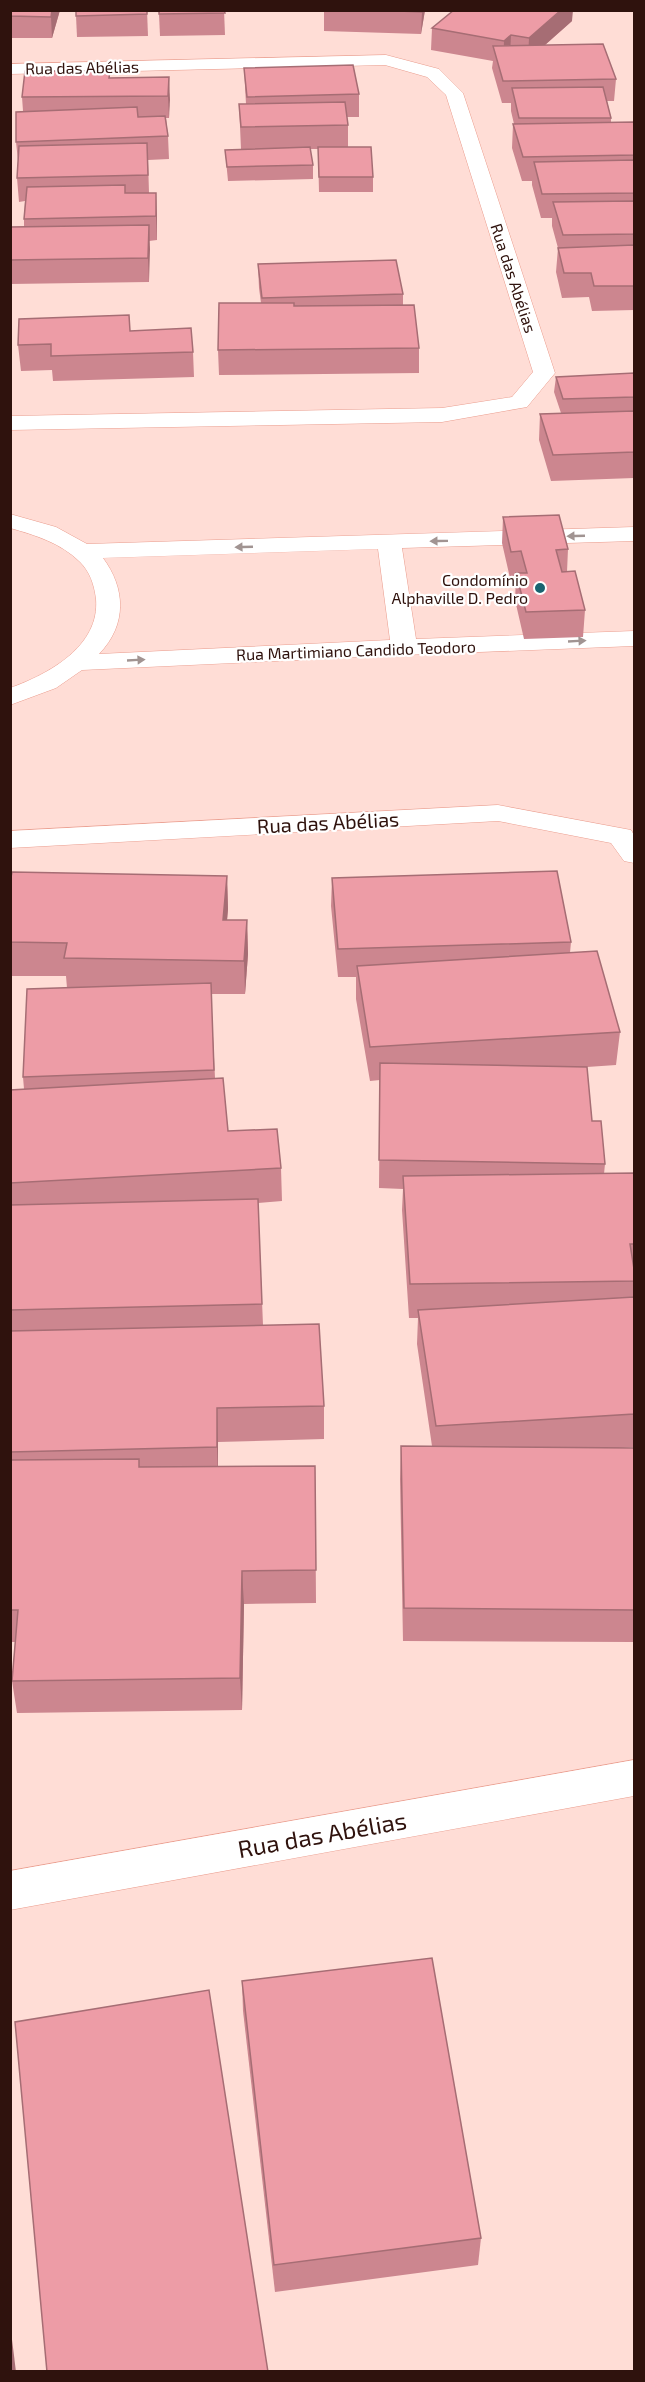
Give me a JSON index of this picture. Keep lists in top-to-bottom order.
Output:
{
  "streets": {
    "street": ["Rua das Abélias", "Rua Martimiano Candido Teodoro"]
  },
  "places": ["Condomínio Alphaville D. Pedro"]
}
